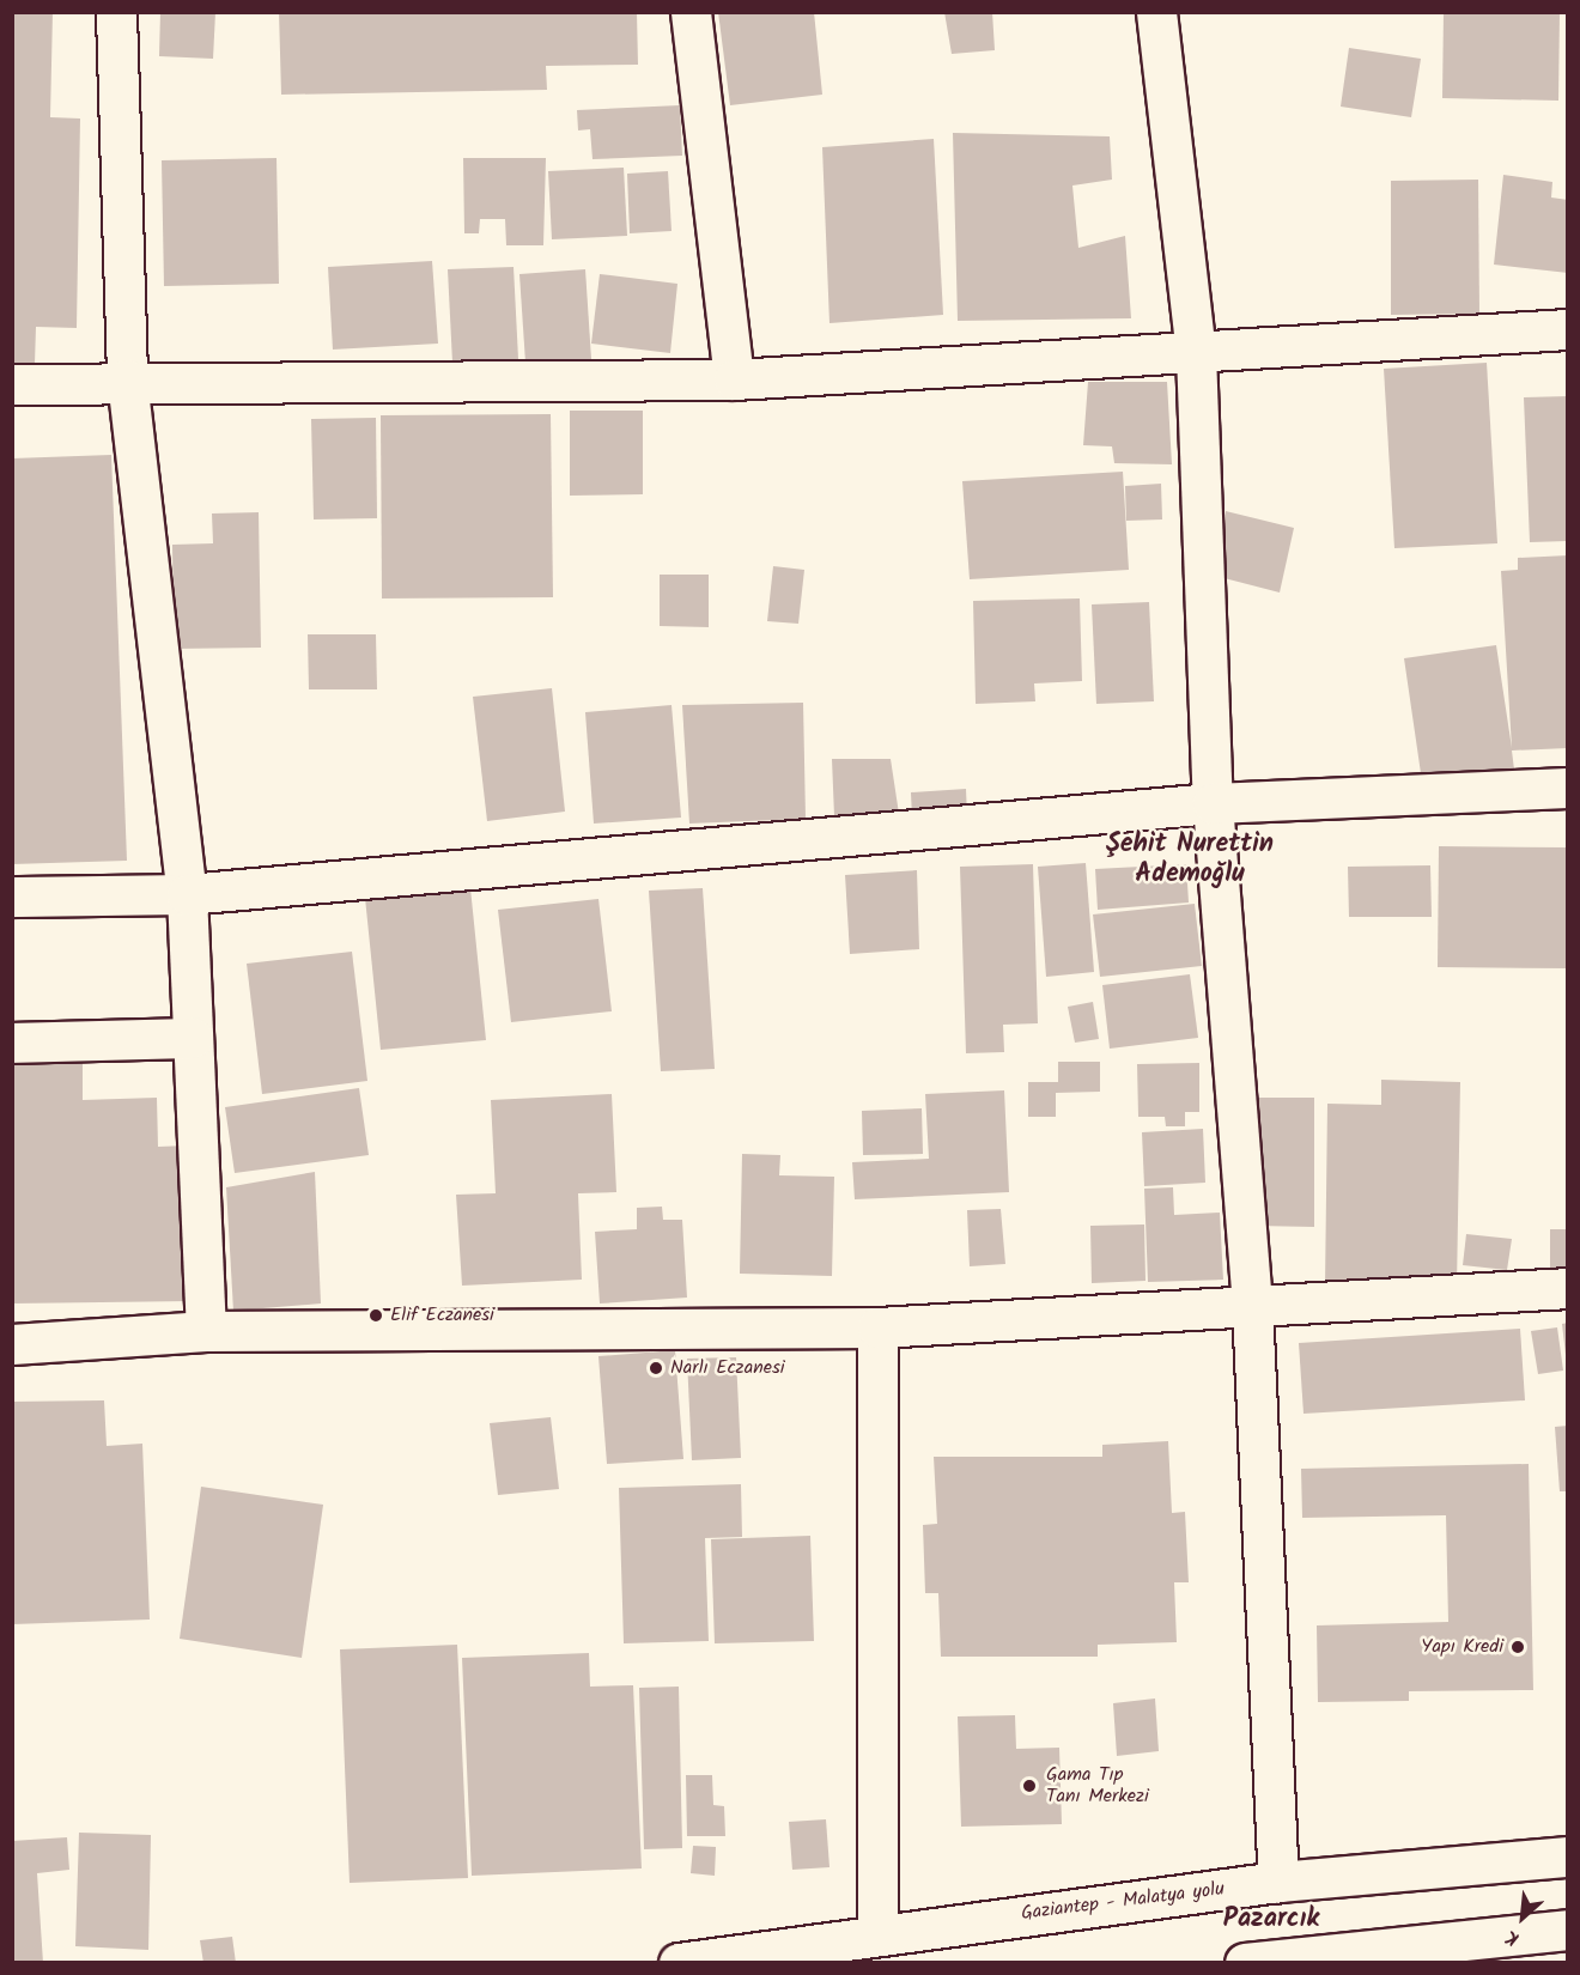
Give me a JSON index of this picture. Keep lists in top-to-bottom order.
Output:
{
  "streets": {
    "main road": ["Gaziantep - Malatya yolu"]
  },
  "districts": ["Şehit Nurettin Ademoğlu", "Pazarcık"],
  "places": [
    "Elif Eczanesi",
    "Narlı Eczanesi",
    "Yapı Kredi",
    "Gama Tıp Tanı Merkezi"
  ],
  "north": "bottom left"
}
